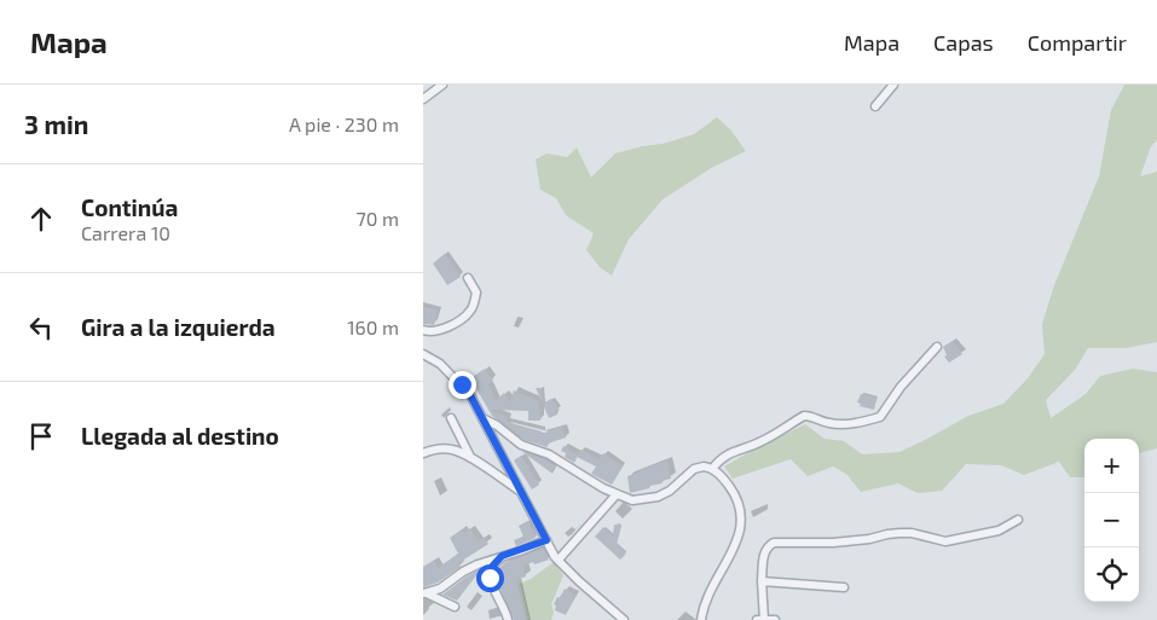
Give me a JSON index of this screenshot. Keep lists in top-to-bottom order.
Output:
{
  "page": {
    "header": "Mapa",
    "nav": ["Mapa", "Capas", "Compartir"],
    "heading": ["3 min", "A pie · 230 m"],
    "list": [
      ["Continúa", "Carrera 10", "70 m"],
      ["Gira a la izquierda", "160 m"],
      "Llegada al destino"
    ],
    "map_buttons": ["+", "−"]
  }
}
